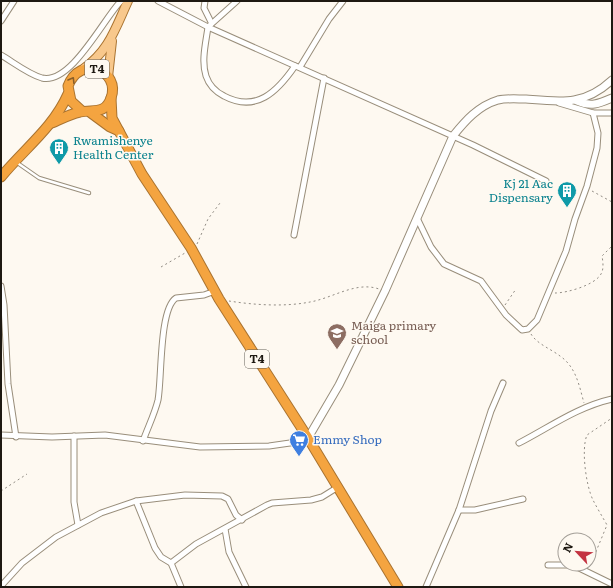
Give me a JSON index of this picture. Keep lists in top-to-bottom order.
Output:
{
  "streets": {
    "highway": ["T4"]
  },
  "places": {
    "building": ["Rwamishenye Health Center", "Kj 21 Aac Dispensary"],
    "school or university": ["Maiga primary school"],
    "supermarket": ["Emmy Shop"]
  },
  "north": "top left"
}
